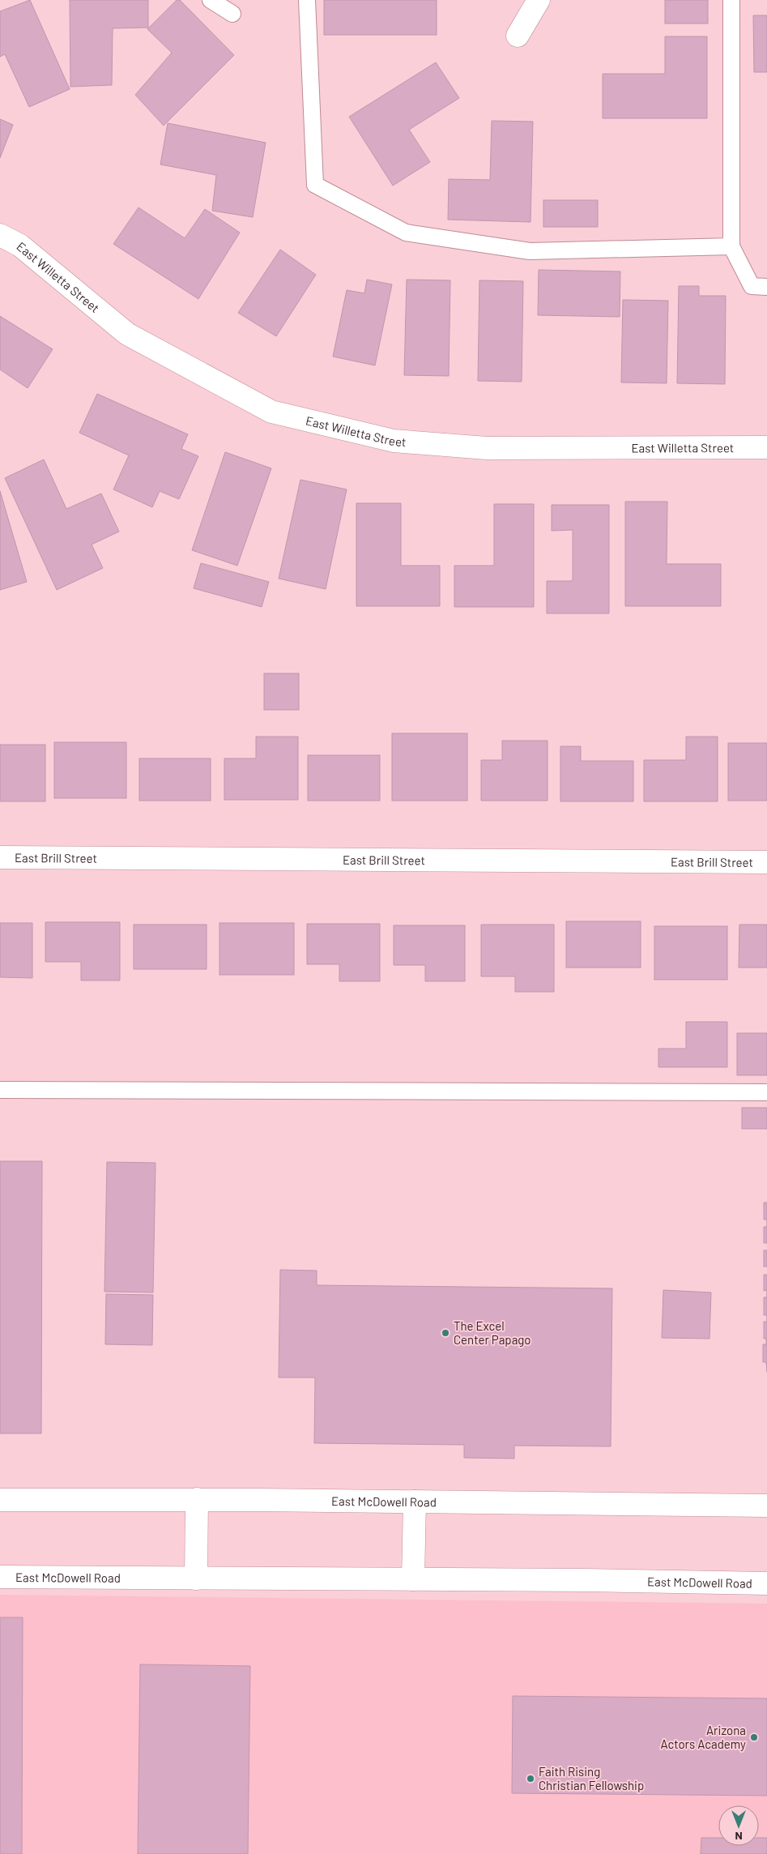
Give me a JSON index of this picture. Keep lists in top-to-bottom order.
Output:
{
  "streets": {
    "main road": ["East Willetta Street", "East Brill Street", "East McDowell Road"]
  },
  "places": ["The Excel Center Papago", "Arizona Actors Academy", "Faith Rising Christian Fellowship"],
  "north": "bottom"
}
